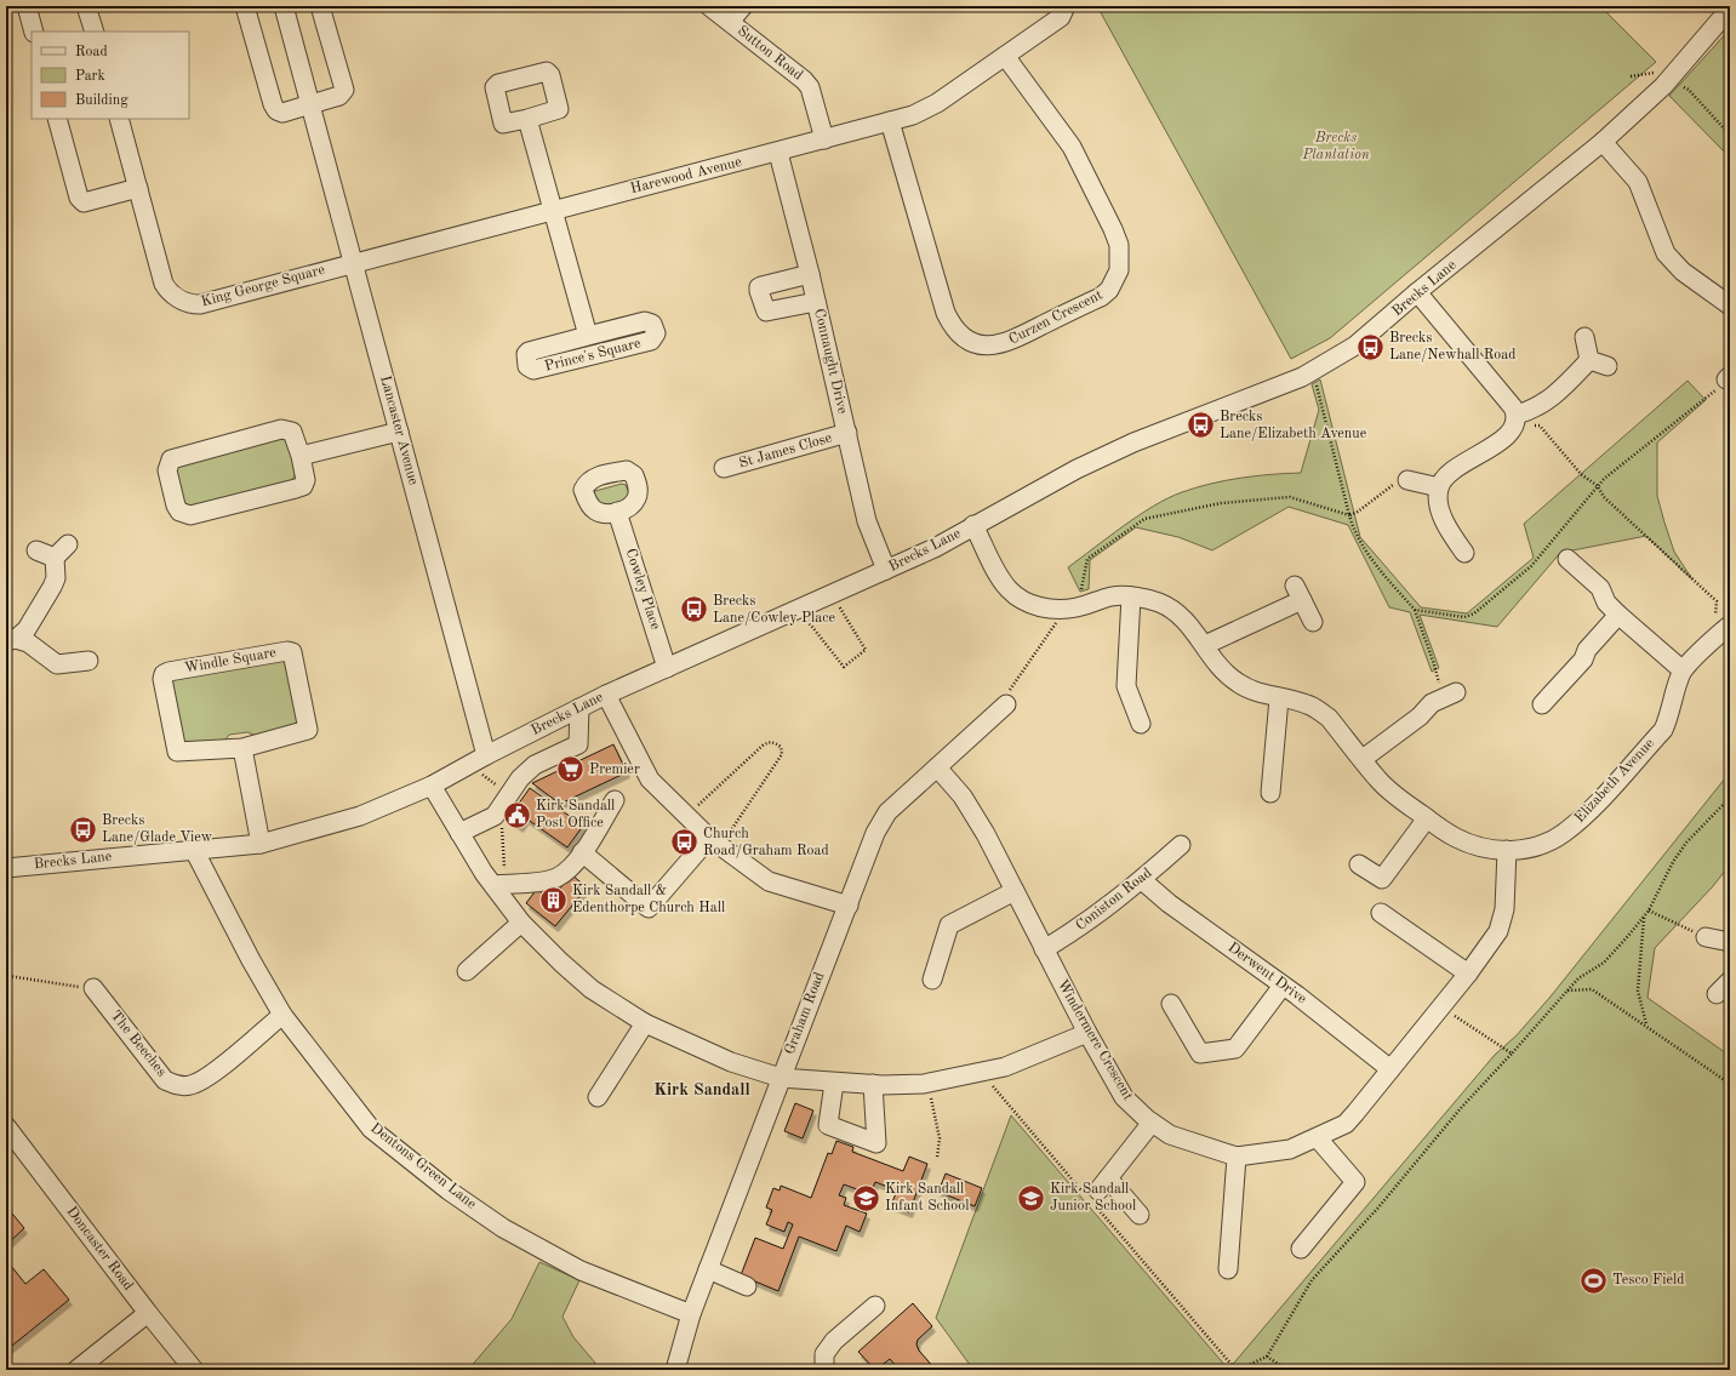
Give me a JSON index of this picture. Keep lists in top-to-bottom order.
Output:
{
  "streets": {
    "street": [
      "Sutton Road",
      "Harewood Avenue",
      "King George Square",
      "Brecks Lane",
      "Curzen Crescent",
      "Prince's Square",
      "Connaught Drive",
      "Lancaster Avenue",
      "St James Close",
      "Cowley Place",
      "Windle Square",
      "Elizabeth Avenue",
      "Coniston Road",
      "Derwent Drive",
      "Graham Road",
      "Windermere Crescent",
      "The Beeches",
      "Dentons Green Lane",
      "Doncaster Road"
    ]
  },
  "crossings": [
    ["Sutton Road", "Harewood Avenue"],
    ["Harewood Avenue", "King George Square"],
    ["Harewood Avenue", "Curzen Crescent"],
    ["Harewood Avenue", "Prince's Square"],
    ["Harewood Avenue", "Connaught Drive"],
    ["Harewood Avenue", "Lancaster Avenue"],
    ["King George Square", "Lancaster Avenue"],
    ["Brecks Lane", "Connaught Drive"],
    ["Brecks Lane", "Lancaster Avenue"],
    ["Brecks Lane", "Cowley Place"],
    ["Brecks Lane", "Elizabeth Avenue"],
    ["Brecks Lane", "Dentons Green Lane"],
    ["Connaught Drive", "St James Close"],
    ["Elizabeth Avenue", "Windermere Crescent"],
    ["Coniston Road", "Derwent Drive"],
    ["Coniston Road", "Windermere Crescent"],
    ["Derwent Drive", "Windermere Crescent"],
    ["Graham Road", "Windermere Crescent"],
    ["Graham Road", "Dentons Green Lane"],
    ["The Beeches", "Dentons Green Lane"]
  ],
  "districts": ["Kirk Sandall"],
  "parks": ["Brecks Plantation"],
  "places": {
    "bus stop": [
      "Brecks Lane/Newhall Road",
      "Brecks Lane/Elizabeth Avenue",
      "Brecks Lane/Cowley Place",
      "Brecks Lane/Glade View",
      "Church Road/Graham Road"
    ],
    "supermarket": ["Premier"],
    "public building": ["Kirk Sandall Post Office"],
    "building": ["Kirk Sandall & Edenthorpe Church Hall"],
    "school or university": ["Kirk Sandall Infant School", "Kirk Sandall Junior School"],
    "sports": ["Tesco Field"]
  },
  "legend": ["Road", "Park", "Building"]
}
